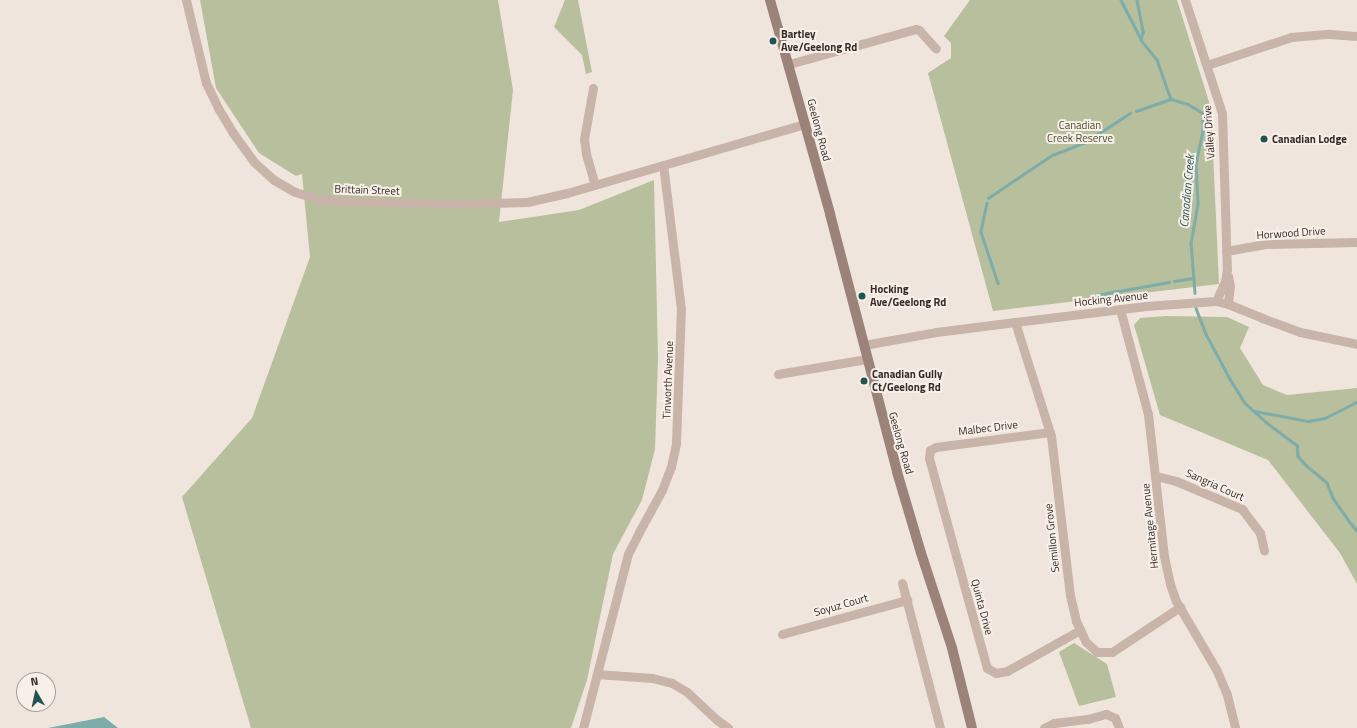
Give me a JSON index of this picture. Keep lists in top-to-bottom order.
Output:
{
  "streets": {
    "main road": ["Geelong Road"],
    "street": [
      "Valley Drive",
      "Brittain Street",
      "Horwood Drive",
      "Hocking Avenue",
      "Tinworth Avenue",
      "Malbec Drive",
      "Sangria Court",
      "Hermitage Avenue",
      "Semillon Grove",
      "Soyuz Court",
      "Quinta Drive"
    ]
  },
  "crossings": [
    ["Geelong Road", "Hocking Avenue"],
    ["Valley Drive", "Horwood Drive"],
    ["Valley Drive", "Hocking Avenue"],
    ["Brittain Street", "Tinworth Avenue"],
    ["Hocking Avenue", "Hermitage Avenue"],
    ["Hocking Avenue", "Semillon Grove"],
    ["Malbec Drive", "Semillon Grove"],
    ["Malbec Drive", "Quinta Drive"],
    ["Sangria Court", "Hermitage Avenue"],
    ["Hermitage Avenue", "Semillon Grove"],
    ["Semillon Grove", "Quinta Drive"]
  ],
  "water": ["Canadian Creek"],
  "parks": ["Canadian Creek Reserve"],
  "places": [
    "Bartley Ave/Geelong Rd",
    "Canadian Lodge",
    "Hocking Ave/Geelong Rd",
    "Canadian Gully Ct/Geelong Rd"
  ],
  "north": "top"
}
